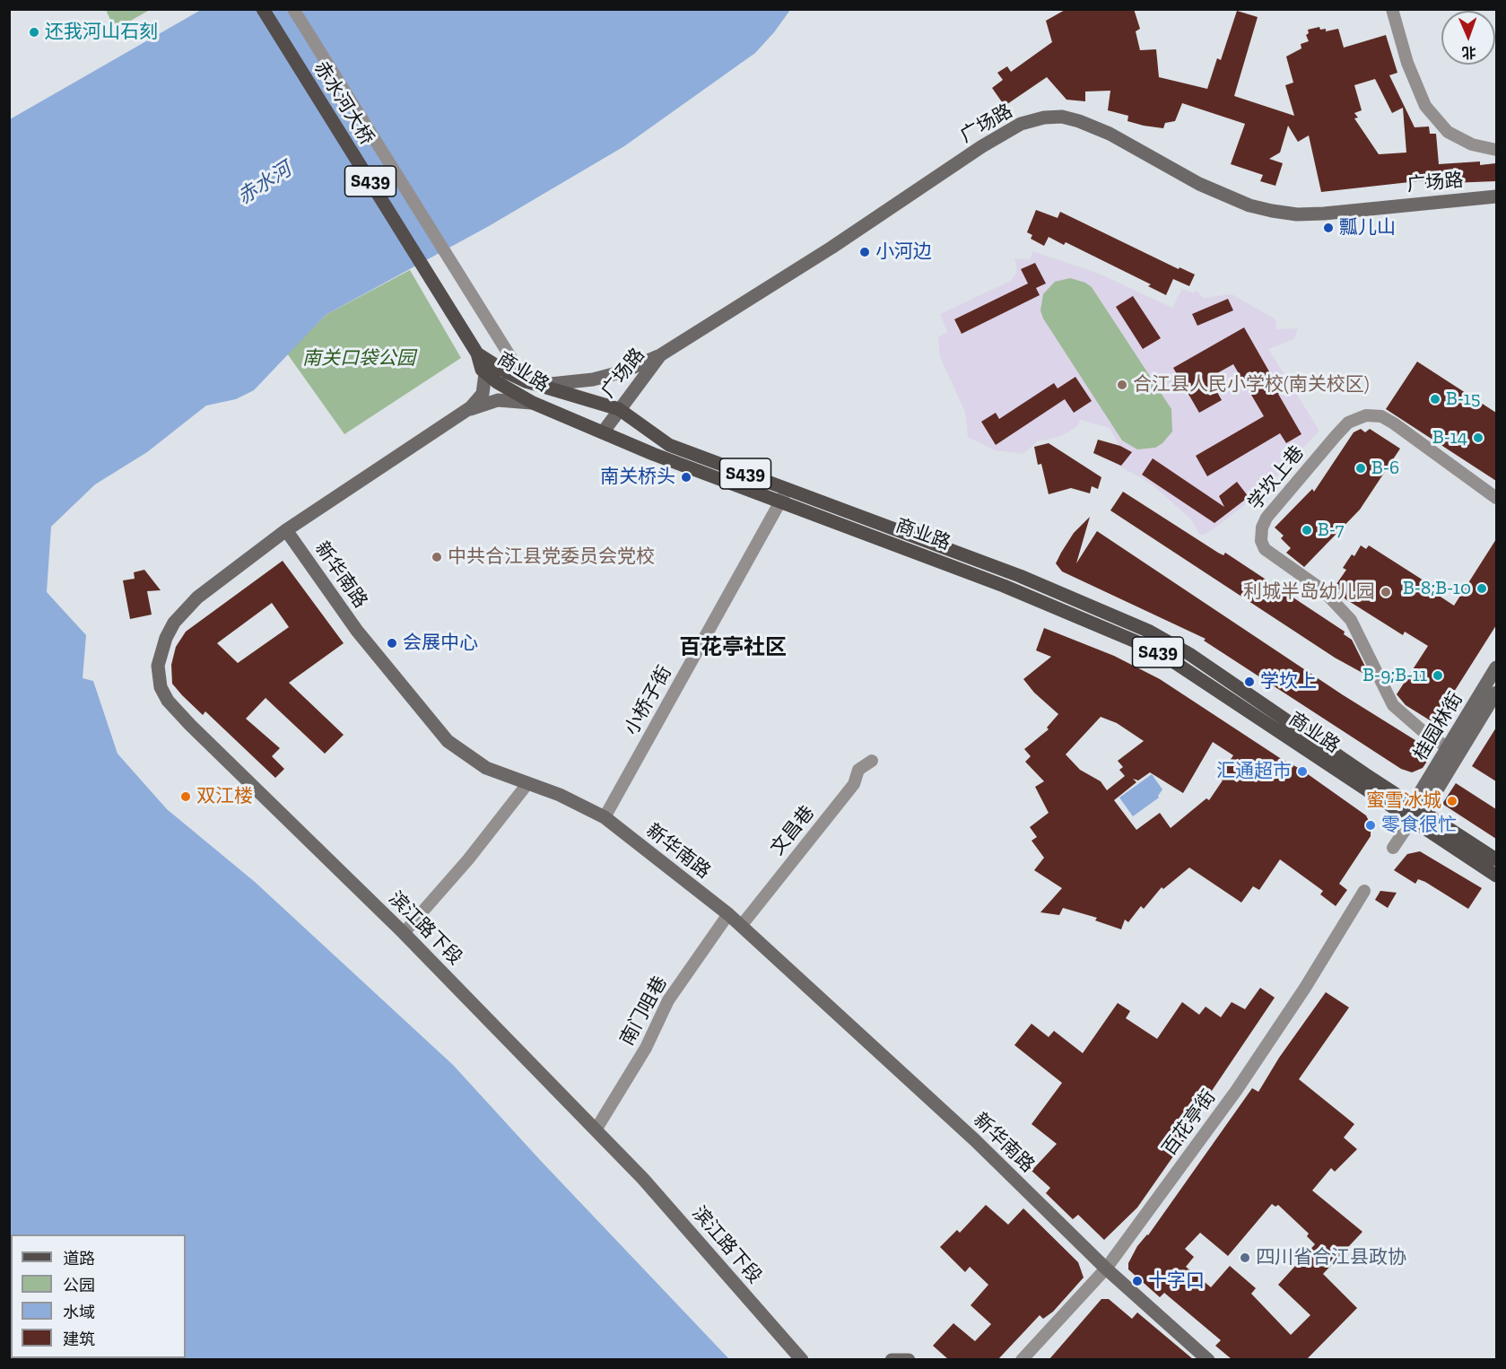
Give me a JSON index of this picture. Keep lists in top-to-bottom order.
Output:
{
  "streets": {
    "main road": [
      "赤水河大桥",
      "广场路",
      "S439",
      "商业路",
      "新华南路",
      "桂园林街",
      "滨江路下段"
    ],
    "street": [
      "学坎上巷",
      "小桥子街",
      "文昌巷",
      "南门咀巷",
      "百花亭街"
    ]
  },
  "crossings": [
    ["赤水河大桥", "商业路"],
    ["广场路", "商业路"],
    ["商业路", "小桥子街"],
    ["商业路", "桂园林街"],
    ["学坎上巷", "桂园林街"],
    ["新华南路", "小桥子街"],
    ["新华南路", "文昌巷"],
    ["新华南路", "滨江路下段"],
    ["新华南路", "南门咀巷"],
    ["新华南路", "百花亭街"],
    ["滨江路下段", "南门咀巷"]
  ],
  "districts": ["百花亭社区"],
  "water": ["赤水河"],
  "parks": ["南关口袋公园"],
  "places": [
    "还我河山石刻",
    "瓢儿山",
    "小河边",
    "合江县人民小学校(南关校区)",
    "B-15",
    "B-14",
    "B-6",
    "南关桥头",
    "B-7",
    "中共合江县党委员会党校",
    "B-8;B-10",
    "利城半岛幼儿园",
    "会展中心",
    "B-9;B-11",
    "学坎上",
    "汇通超市",
    "双江楼",
    "蜜雪冰城",
    "零食很忙",
    "四川省合江县政协",
    "十字口"
  ],
  "legend": [
    "道路",
    "公园",
    "水域",
    "建筑"
  ],
  "north": "bottom"
}
